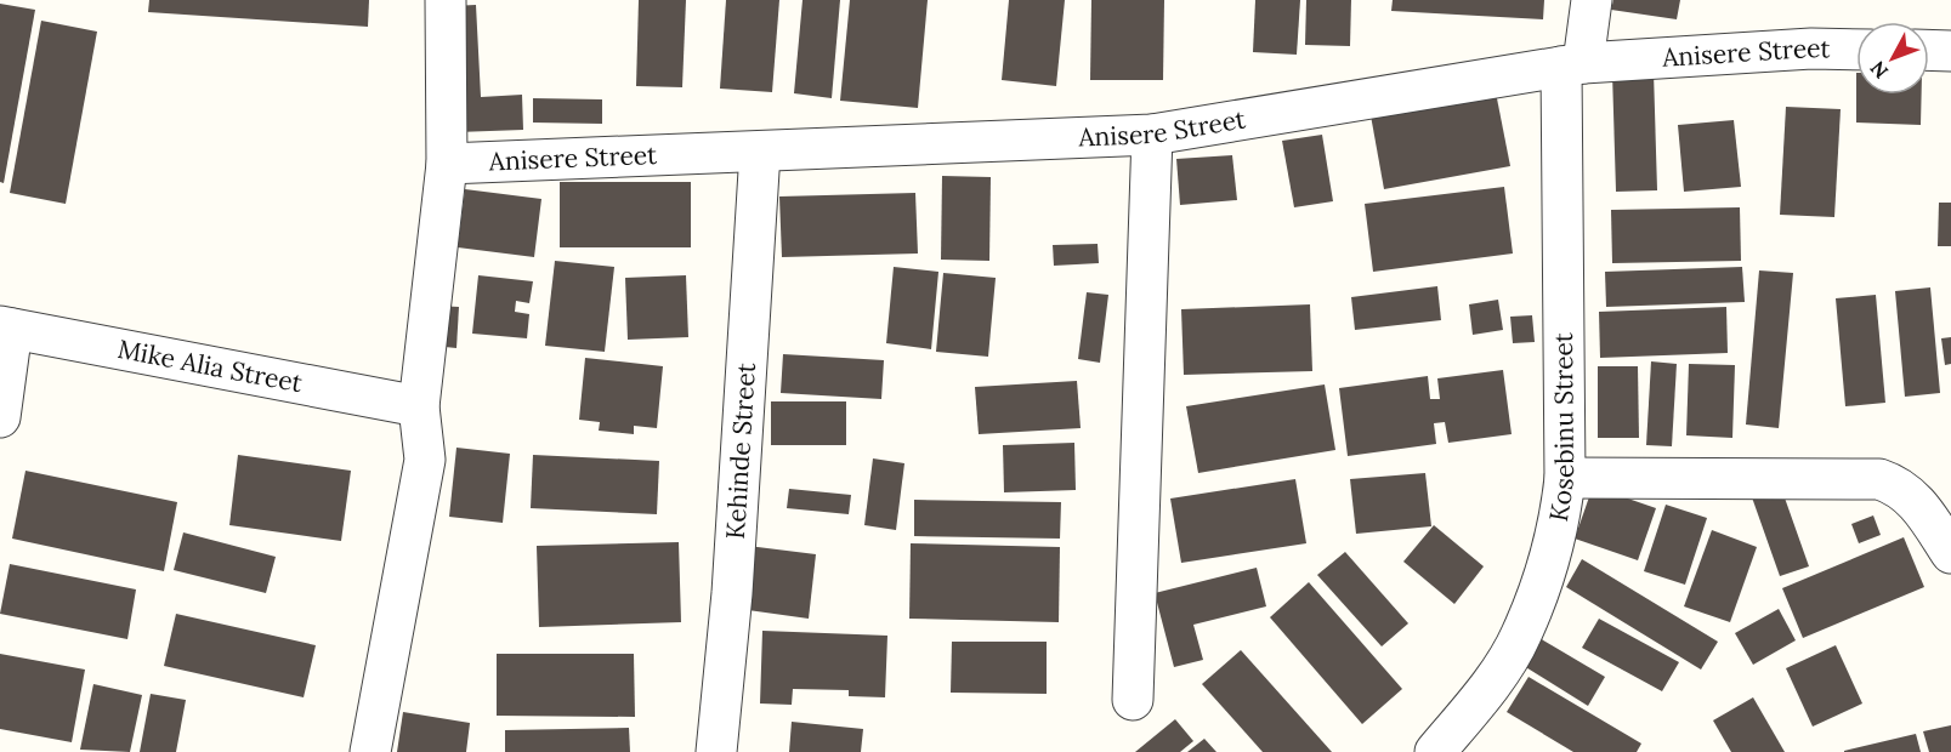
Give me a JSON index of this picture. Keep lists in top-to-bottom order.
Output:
{
  "streets": {
    "street": [
      "Anisere Street",
      "Mike Alia Street",
      "Kosebinu Street",
      "Kehinde Street"
    ]
  },
  "crossings": [
    ["Anisere Street", "Kosebinu Street"],
    ["Anisere Street", "Kehinde Street"]
  ],
  "north": "bottom left"
}
